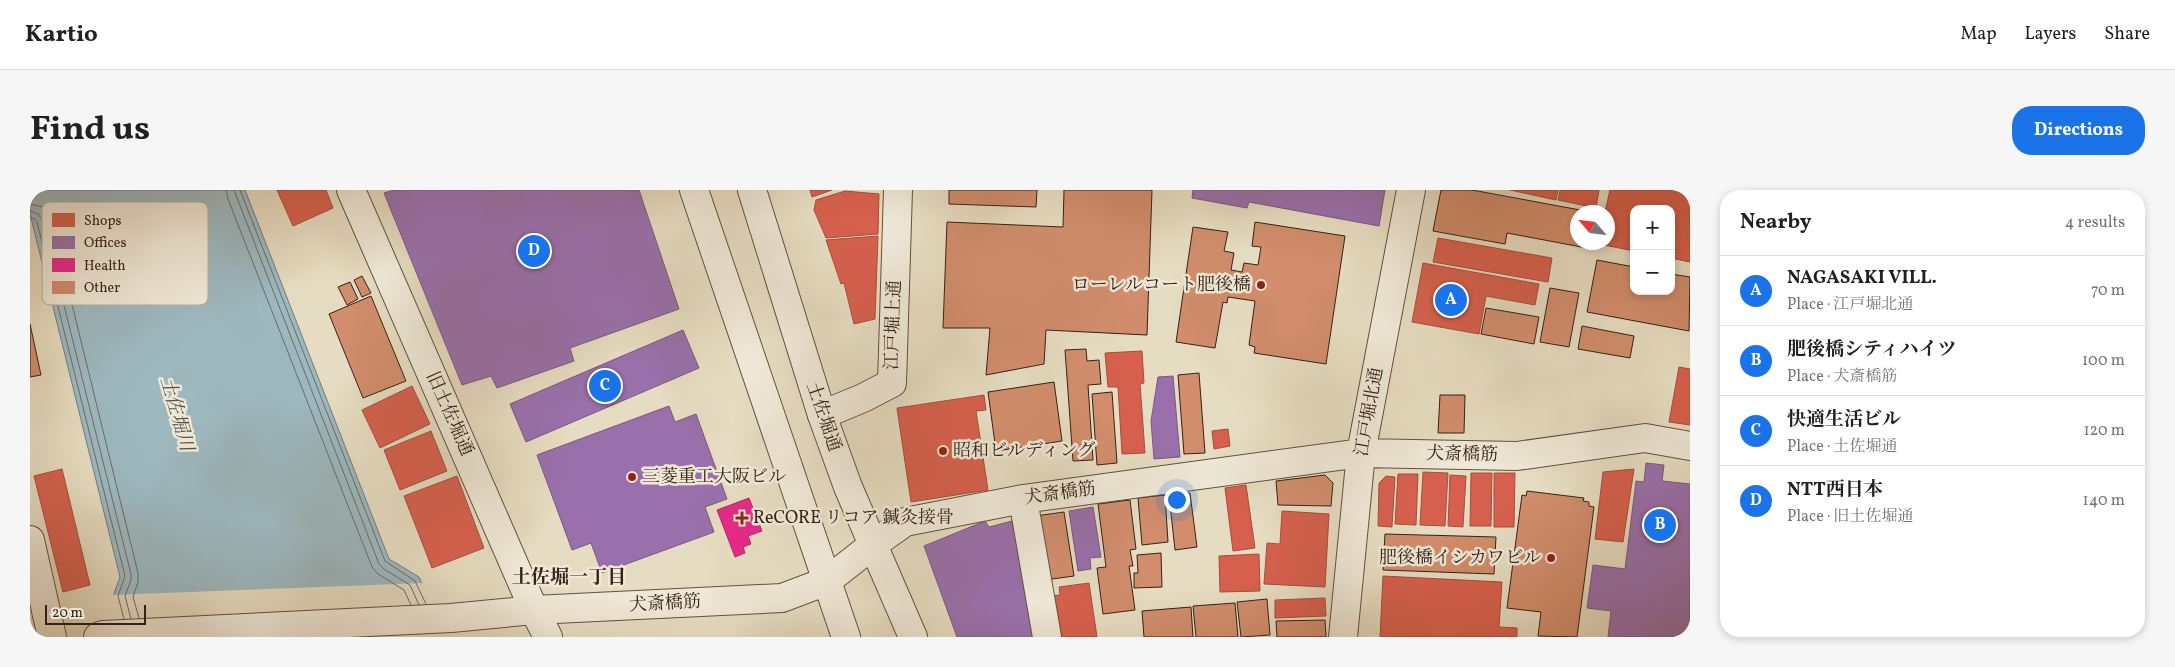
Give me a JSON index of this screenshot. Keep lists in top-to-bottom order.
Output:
{
  "streets": {
    "street": [
      "江戸堀上通",
      "江戸堀北通",
      "旧土佐堀通",
      "土佐堀通",
      "犬斎橋筋"
    ]
  },
  "crossings": [
    ["江戸堀上通", "土佐堀通"],
    ["江戸堀北通", "犬斎橋筋"],
    ["旧土佐堀通", "犬斎橋筋"],
    ["土佐堀通", "犬斎橋筋"]
  ],
  "districts": ["土佐堀一丁目"],
  "water": ["土佐堀川"],
  "places": {
    "other": [
      "ローレルコート肥後橋",
      "昭和ビルディング",
      "三菱重工大阪ビル",
      "肥後橋イシカワビル"
    ],
    "health": ["ReCORE リコア 鍼灸接骨"]
  },
  "legend": [
    "Shops",
    "Offices",
    "Health",
    "Other"
  ],
  "scale_bar": "20 m",
  "north": "top left",
  "page": {
    "header": "Kartio",
    "nav": ["Map", "Layers", "Share"],
    "title": "Find us",
    "buttons": "Directions",
    "heading": ["Nearby", "4 results"],
    "map_buttons": ["+", "−"],
    "pins": [
      "D",
      "A",
      "C",
      "B"
    ],
    "list": [
      {
        "mark": "A",
        "name": "NAGASAKI VILL.",
        "note": "Place · 江戸堀北通",
        "value": "70 m"
      },
      {
        "mark": "B",
        "name": "肥後橋シティハイツ",
        "note": "Place · 犬斎橋筋",
        "value": "100 m"
      },
      {
        "mark": "C",
        "name": "快適生活ビル",
        "note": "Place · 土佐堀通",
        "value": "120 m"
      },
      {
        "mark": "D",
        "name": "NTT西日本",
        "note": "Place · 旧土佐堀通",
        "value": "140 m"
      }
    ],
    "scale": "20 m"
  }
}
